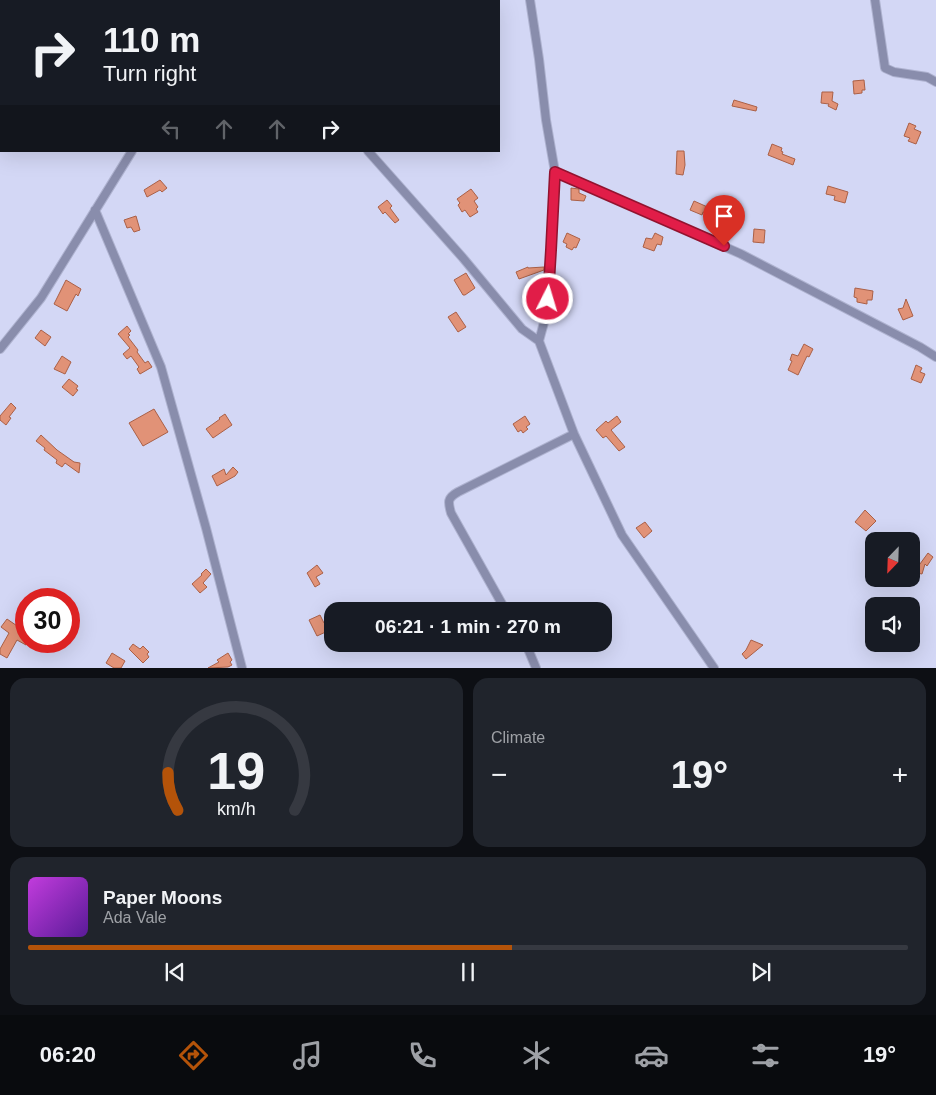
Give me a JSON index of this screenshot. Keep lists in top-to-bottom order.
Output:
{
  "north": "bottom left",
  "page": {
    "turn": ["110 m", "Turn right"],
    "limit": "30",
    "trip": "06:21 · 1 min · 270 m",
    "tile": "Climate",
    "heat": ["−", "19°", "+"],
    "song": ["Paper Moons", "Ada Vale"],
    "tabs": ["06:20", "19°"],
    "gauge": ["19", "km/h"]
  }
}
